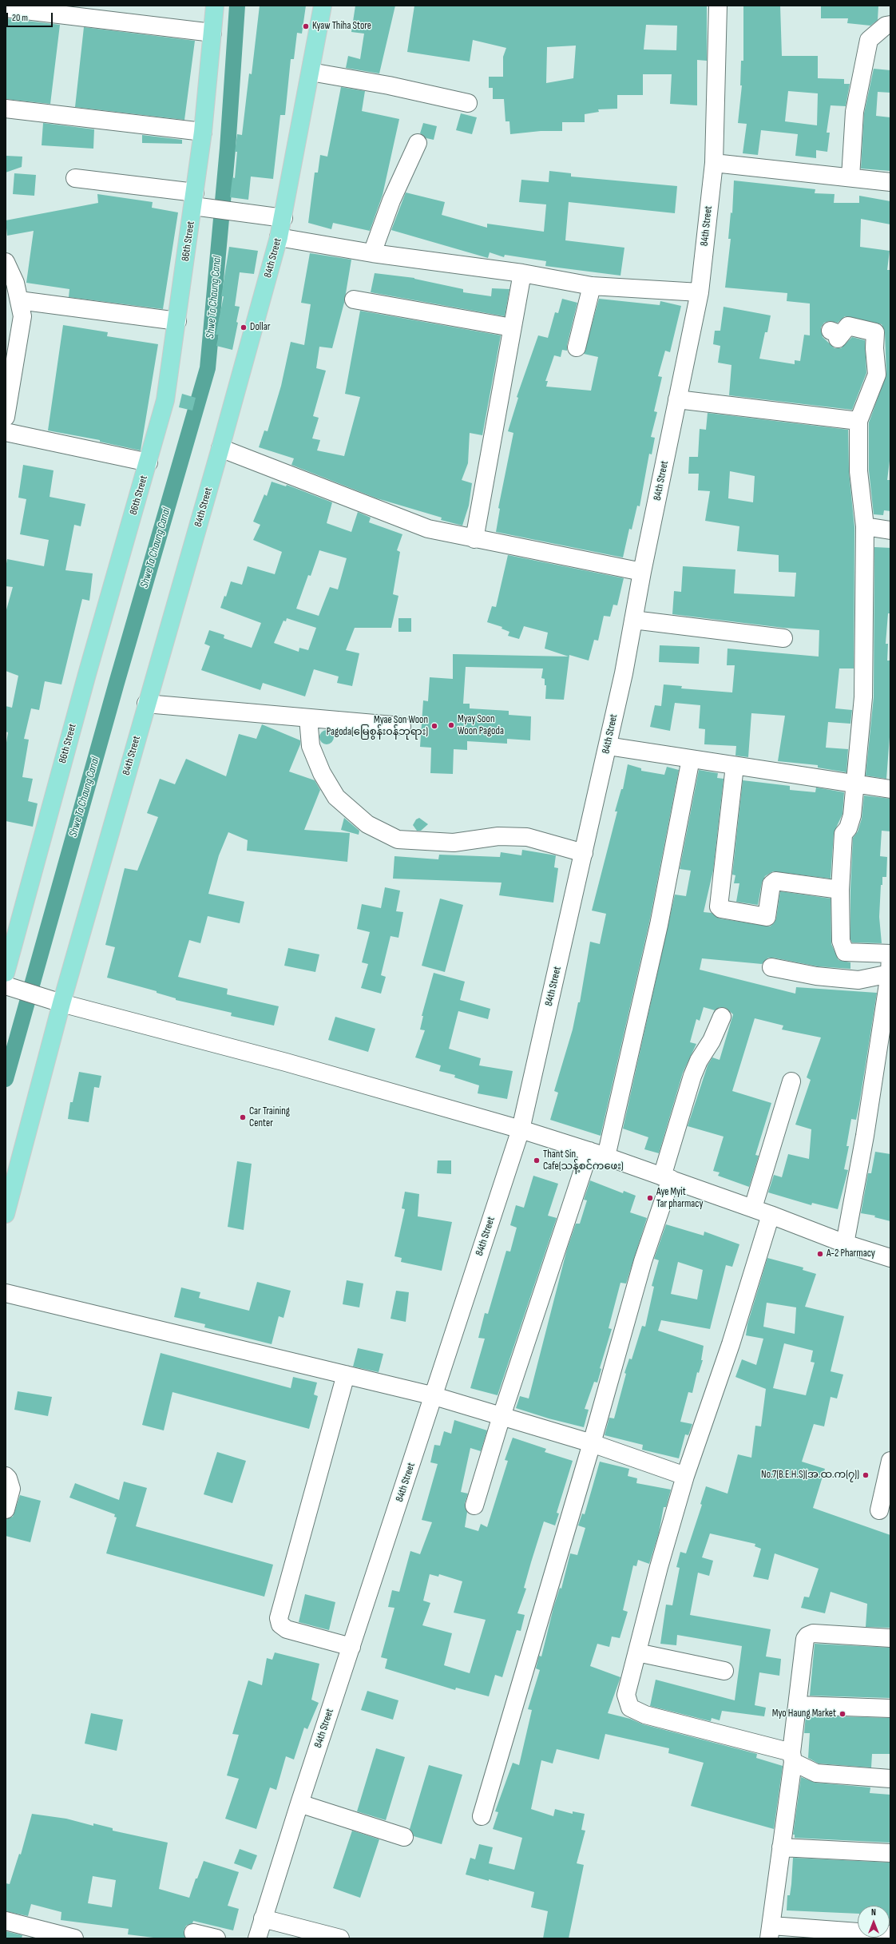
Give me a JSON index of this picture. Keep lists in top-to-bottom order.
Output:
{
  "streets": {
    "main road": ["84th Street", "86th Street"]
  },
  "water": ["Shwe Ta Chaung Canal"],
  "places": [
    "Kyaw Thiha Store",
    "Dollar",
    "Myay Soon Woon Pagoda",
    "Myae Son Woon Pagoda(မြေစွန်း၀န်ဘုရား)",
    "Car Training Center",
    "Thant Sin Cafe(သန့်စင်ကဖေး)",
    "Aye Myit Tar pharmacy",
    "A-2 Pharmacy",
    "No.7(B.E.H.S)(အ.ထ.က(၇))",
    "Myo Haung Market"
  ],
  "scale_bar": "20 m",
  "north": "top"
}
